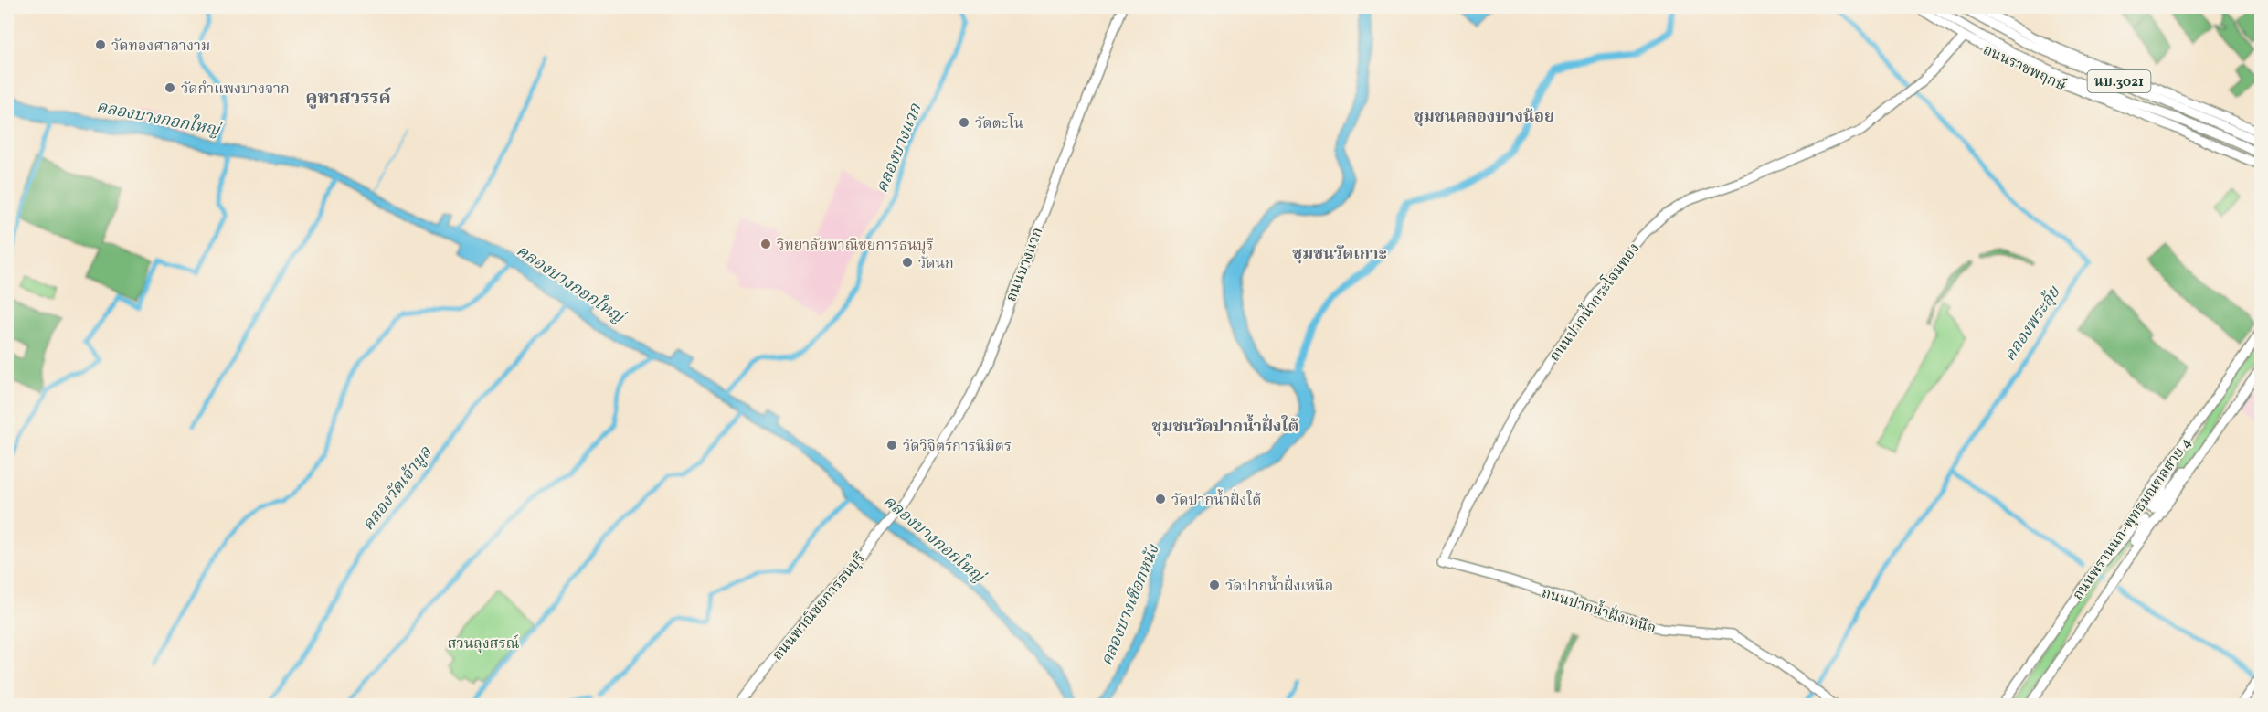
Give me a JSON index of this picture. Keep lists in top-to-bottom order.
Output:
{
  "streets": {
    "main road": [
      "ถนนราชพฤกษ์",
      "นบ.3021",
      "ถนนบางแวก",
      "ถนนปากน้ำกระโจมทอง",
      "ถนนพรานนก-พุทธมณฑลสาย 4",
      "ถนนพาณิชยการธนบุรี",
      "ถนนปากน้ำฝั่งเหนือ"
    ]
  },
  "crossings": [
    ["ถนนราชพฤกษ์", "ถนนปากน้ำกระโจมทอง"],
    ["ถนนบางแวก", "ถนนพาณิชยการธนบุรี"],
    ["ถนนปากน้ำกระโจมทอง", "ถนนปากน้ำฝั่งเหนือ"]
  ],
  "districts": [
    "คูหาสวรรค์",
    "ชุมชนคลองบางน้อย",
    "ชุมชนวัดเกาะ",
    "ชุมชนวัดปากน้ำฝั่งใต้"
  ],
  "water": [
    "คลองบางกอกใหญ่",
    "คลองบางแวก",
    "คลองพระลุ้ย",
    "คลองวัดเจ้ามูล",
    "คลองบางเชือกหนัง"
  ],
  "parks": ["สวนลุงสรณ์"],
  "places": [
    "วัดทองศาลางาม",
    "วัดกำแพงบางจาก",
    "วัดตะโน",
    "วิทยาลัยพาณิชยการธนบุรี",
    "วัดนก",
    "วัดวิจิตรการนิมิตร",
    "วัดปากน้ำฝั่งใต้",
    "วัดปากน้ำฝั่งเหนือ"
  ]
}
